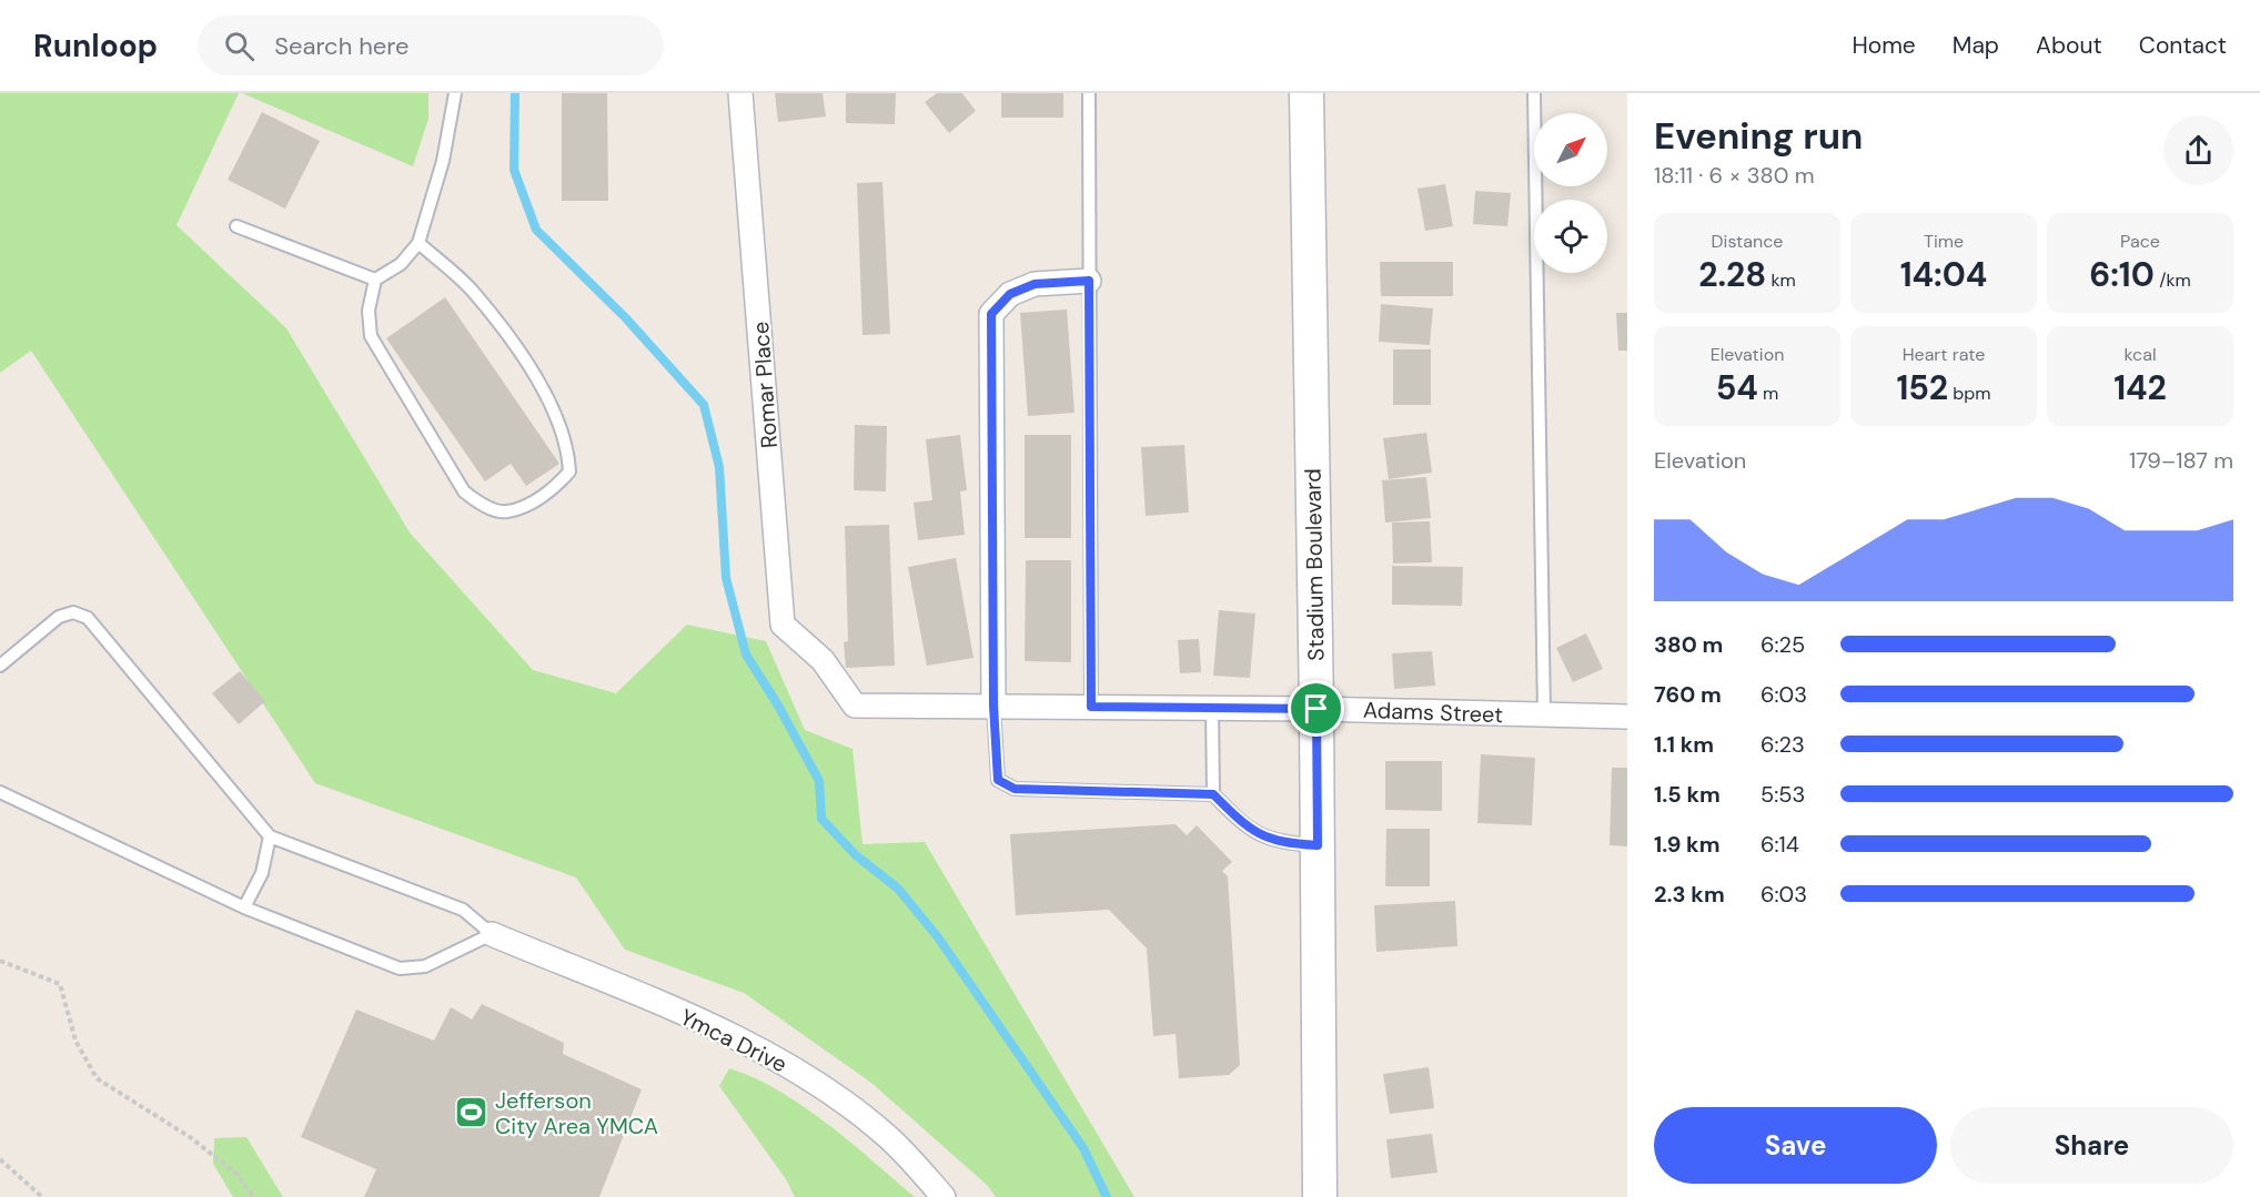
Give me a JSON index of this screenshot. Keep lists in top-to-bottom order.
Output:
{
  "streets": {
    "main road": ["Stadium Boulevard"],
    "street": ["Romar Place", "Adams Street", "Ymca Drive"]
  },
  "crossings": [
    ["Romar Place", "Adams Street"],
    ["Stadium Boulevard", "Adams Street"]
  ],
  "places": {
    "sports": ["Jefferson City Area YMCA"]
  },
  "north": "top right",
  "page": {
    "header": "Runloop",
    "search": "Search here",
    "nav": [
      "Home",
      "Map",
      "About",
      "Contact"
    ],
    "heading": ["Evening run", "18:11 · 6 × 380 m"],
    "stats": [
      ["Distance", "2.28 km"],
      ["Time", "14:04"],
      ["Pace", "6:10 /km"],
      ["Elevation", "54 m"],
      ["Heart rate", "152 bpm"],
      ["kcal", "142"]
    ],
    "chart": ["Elevation", "179–187 m"],
    "list": [
      {
        "name": "380 m",
        "note": "6:25"
      },
      {
        "name": "760 m",
        "note": "6:03"
      },
      {
        "name": "1.1 km",
        "note": "6:23"
      },
      {
        "name": "1.5 km",
        "note": "5:53"
      },
      {
        "name": "1.9 km",
        "note": "6:14"
      },
      {
        "name": "2.3 km",
        "note": "6:03"
      }
    ],
    "buttons": ["Save", "Share"]
  }
}
